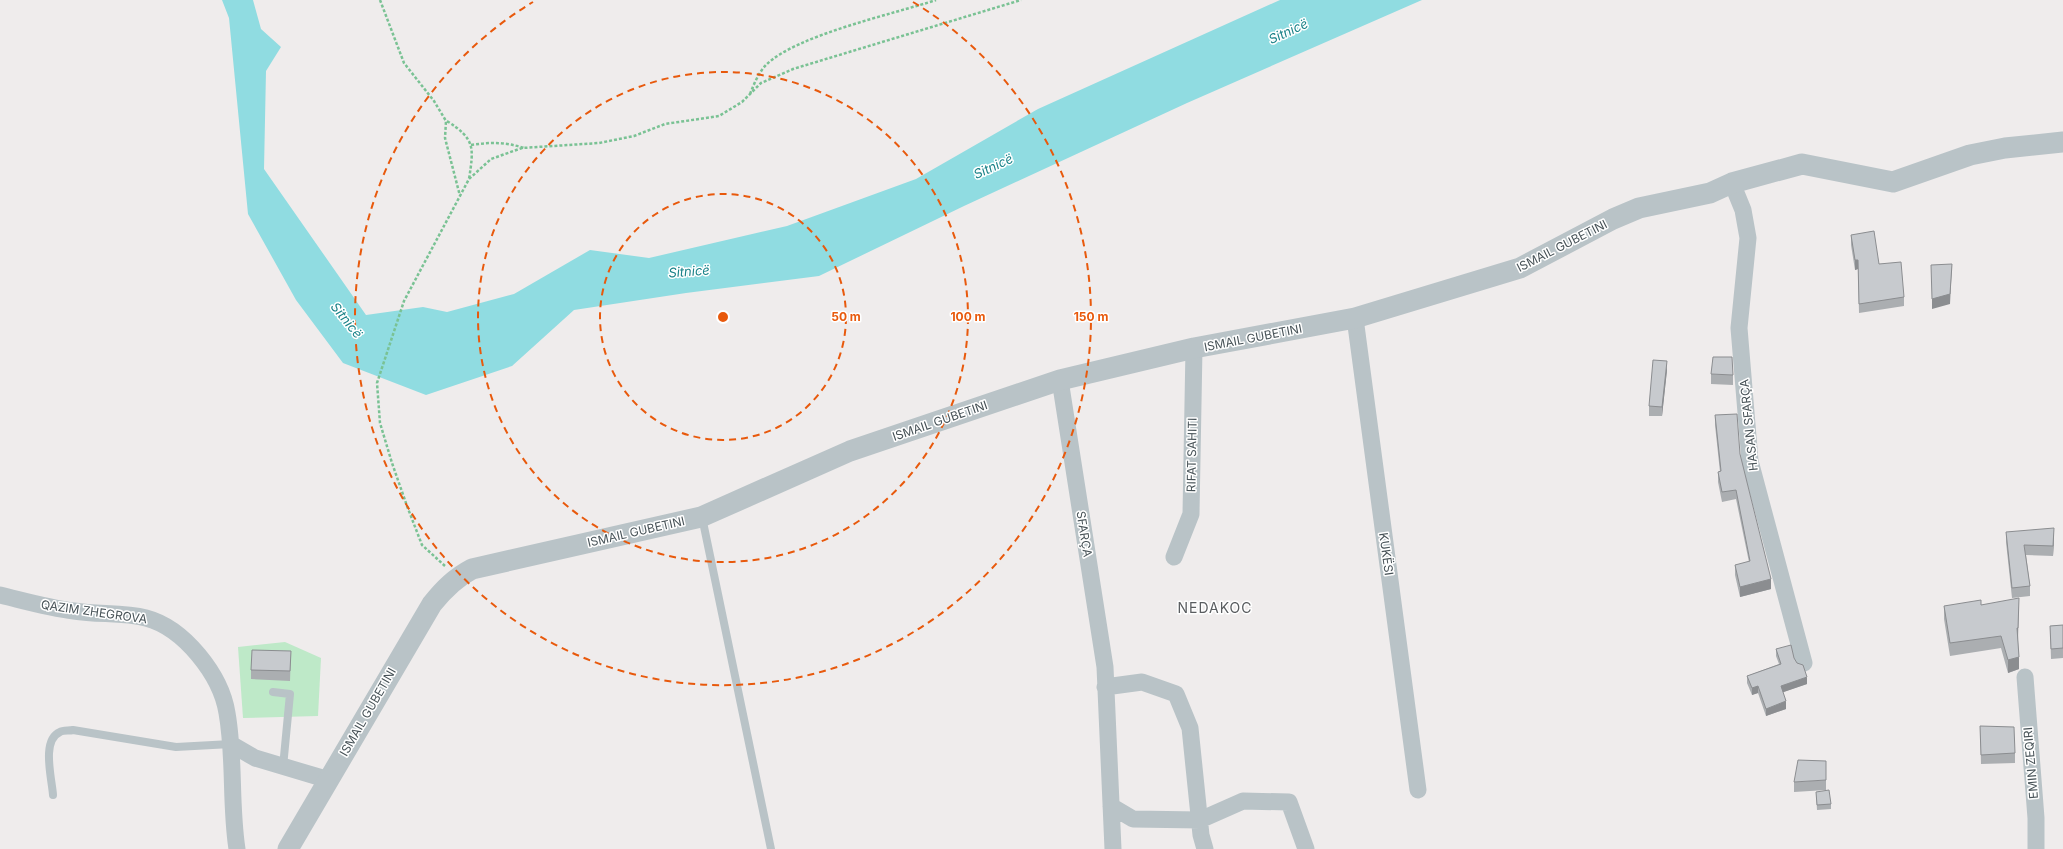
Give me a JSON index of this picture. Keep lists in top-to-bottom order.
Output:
{
  "streets": {
    "street": [
      "ISMAIL GUBETINI",
      "HASAN SFARÇA",
      "RIFAT SAHITI",
      "SFARÇA",
      "KUKËSI",
      "QAZIM ZHEGROVA",
      "EMIN ZEQIRI"
    ]
  },
  "crossings": [
    ["ISMAIL GUBETINI", "HASAN SFARÇA"],
    ["ISMAIL GUBETINI", "RIFAT SAHITI"],
    ["ISMAIL GUBETINI", "SFARÇA"],
    ["ISMAIL GUBETINI", "KUKËSI"]
  ],
  "districts": ["NEDAKOC"],
  "water": ["Sitnicë"],
  "rings": ["50 m", "100 m", "150 m"]
}
